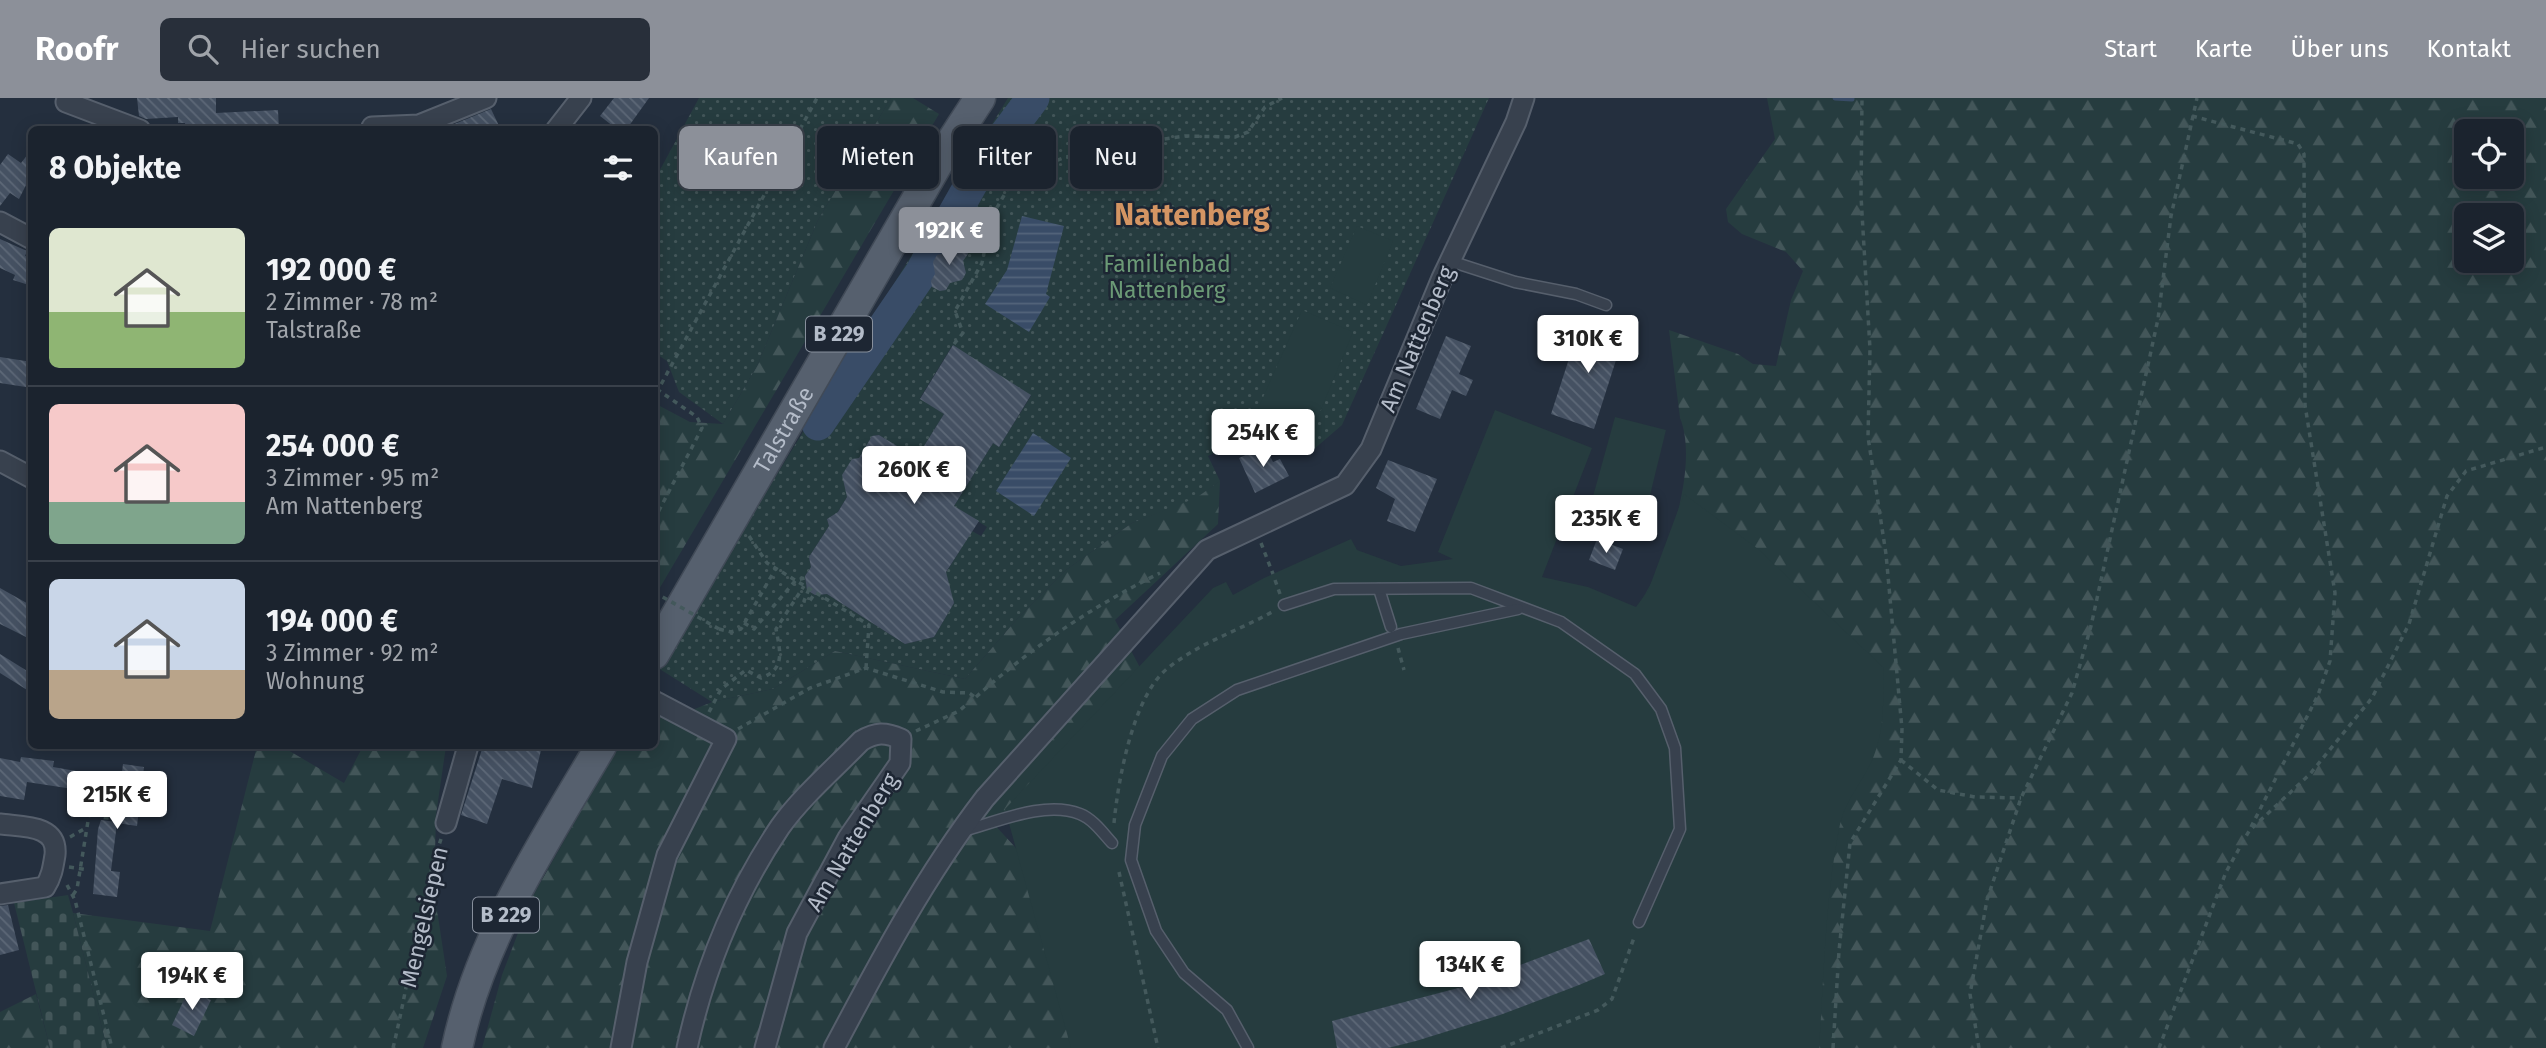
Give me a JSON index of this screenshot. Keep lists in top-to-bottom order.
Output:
{
  "streets": {
    "main road": ["B 229", "Talstraße"],
    "street": ["Am Nattenberg", "Mengelsiepen"]
  },
  "districts": ["Nattenberg"],
  "parks": ["Familienbad Nattenberg"],
  "page": {
    "header": "Roofr",
    "search": "Hier suchen",
    "nav": [
      "Start",
      "Karte",
      "Über uns",
      "Kontakt"
    ],
    "chip": [
      "Kaufen",
      "Mieten",
      "Filter",
      "Neu"
    ],
    "heading": "8 Objekte",
    "price": [
      "192K €",
      "310K €",
      "254K €",
      "260K €",
      "235K €",
      "215K €",
      "134K €",
      "194K €"
    ],
    "list": [
      {
        "name": "192 000 €",
        "note": "2 Zimmer · 78 m² · Talstraße"
      },
      {
        "name": "254 000 €",
        "note": "3 Zimmer · 95 m² · Am Nattenberg"
      },
      {
        "name": "194 000 €",
        "note": "3 Zimmer · 92 m² · Wohnung"
      }
    ]
  }
}
